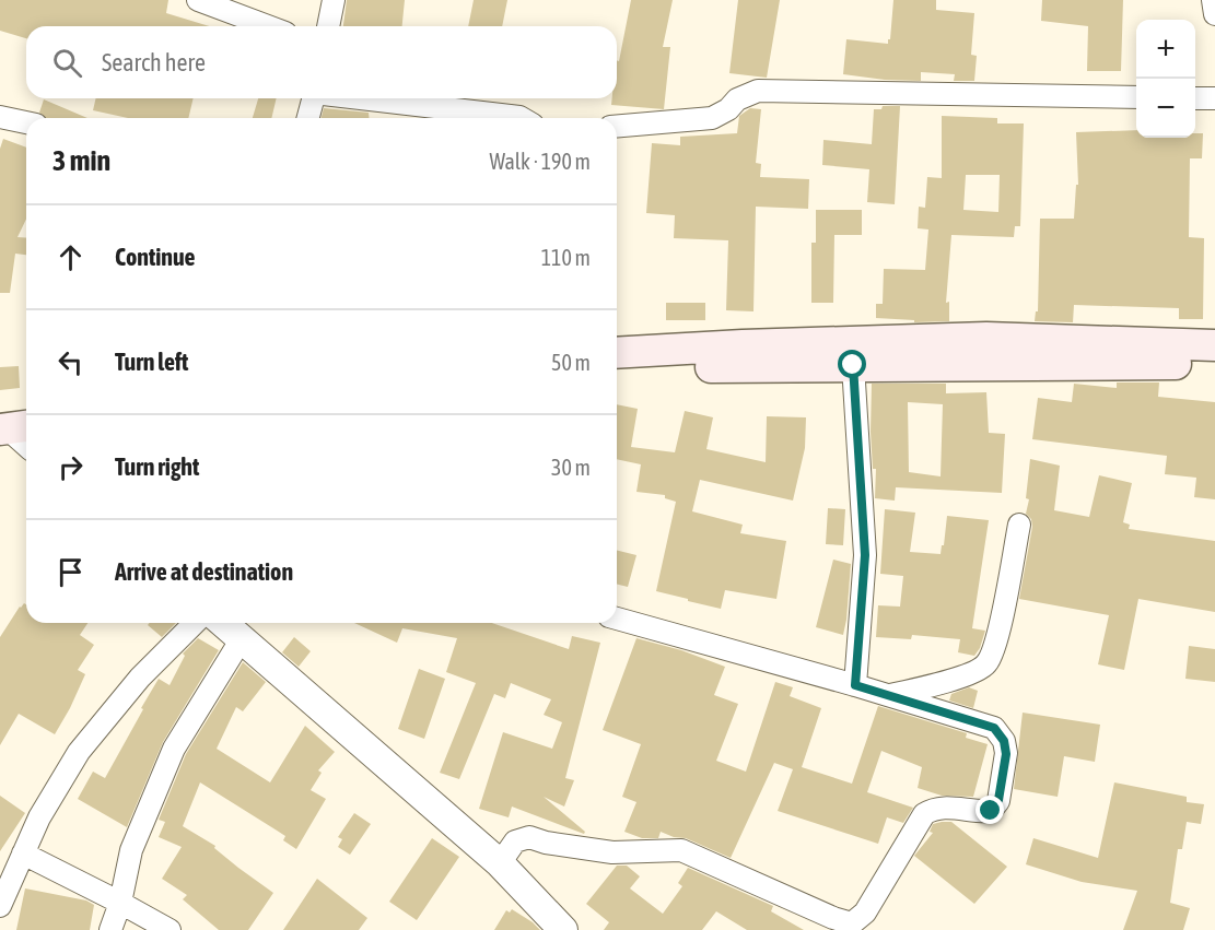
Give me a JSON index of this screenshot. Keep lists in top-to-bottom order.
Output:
{
  "page": {
    "map_buttons": ["+", "−"],
    "search": "Search here",
    "heading": ["3 min", "Walk · 190 m"],
    "list": [
      ["Continue", "110 m"],
      ["Turn left", "50 m"],
      ["Turn right", "30 m"],
      "Arrive at destination"
    ]
  }
}
